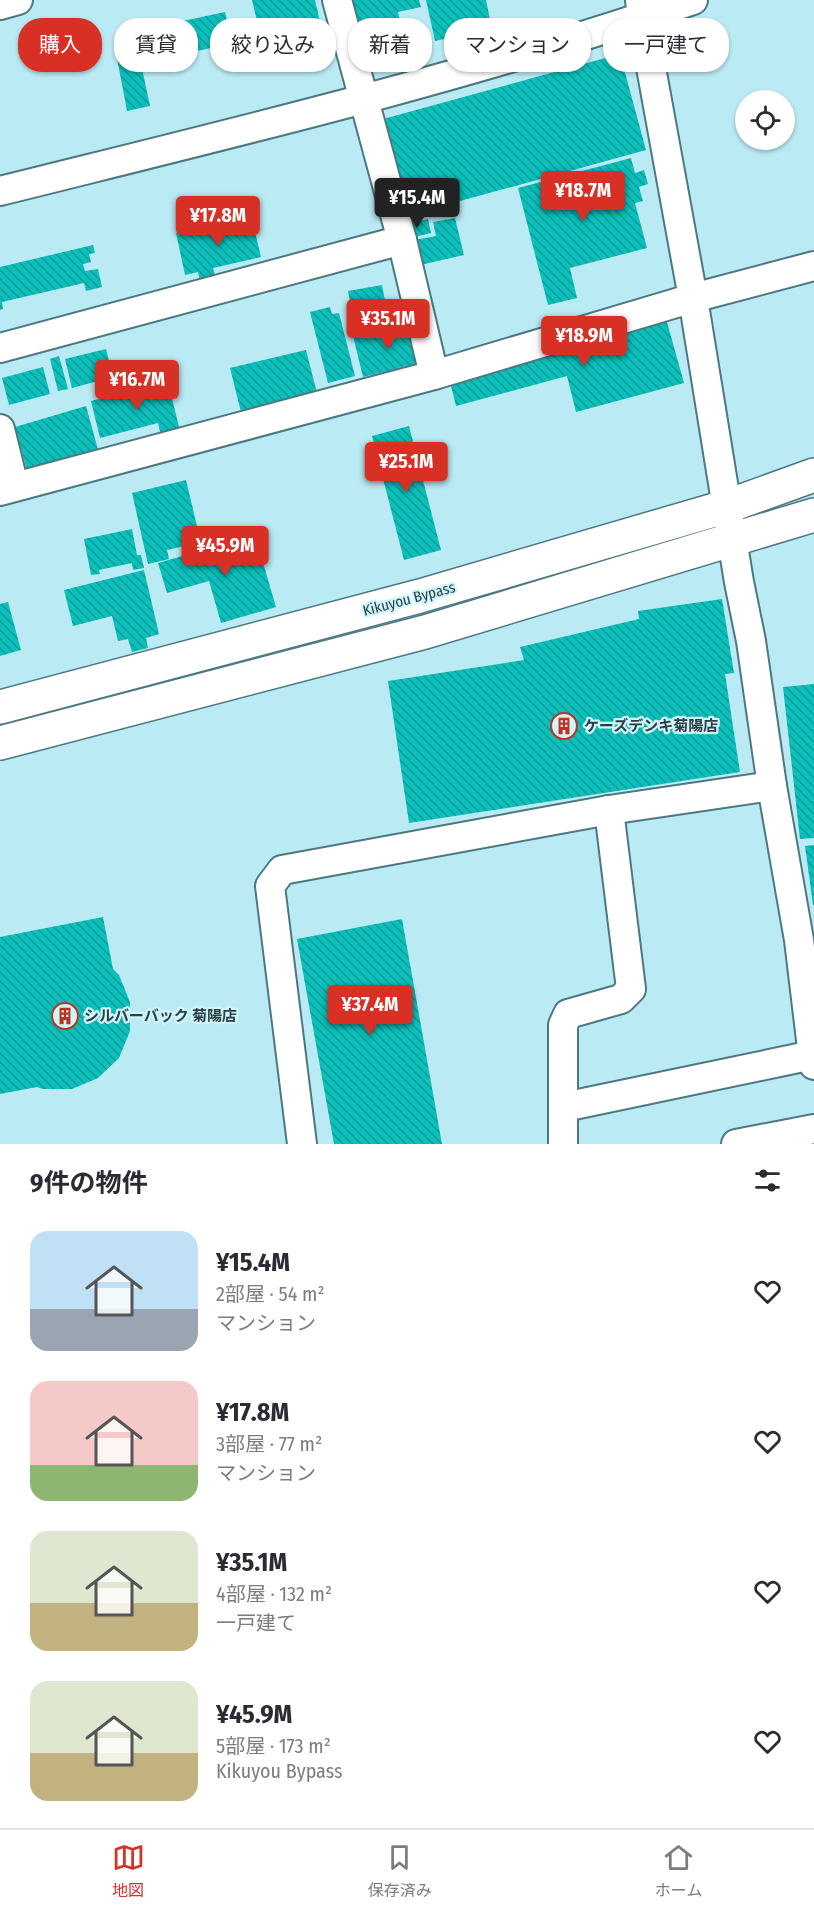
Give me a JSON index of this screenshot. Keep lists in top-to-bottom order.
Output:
{
  "streets": {
    "highway": ["Kikuyou Bypass"]
  },
  "places": {
    "building": ["ケーズデンキ菊陽店", "シルバーバック 菊陽店"]
  },
  "page": {
    "chip": [
      "購入",
      "賃貸",
      "絞り込み",
      "新着",
      "マンション",
      "一戸建て"
    ],
    "price": [
      "¥18.7M",
      "¥15.4M",
      "¥17.8M",
      "¥35.1M",
      "¥18.9M",
      "¥16.7M",
      "¥25.1M",
      "¥45.9M",
      "¥37.4M"
    ],
    "heading": "9件の物件",
    "list": [
      {
        "name": "¥15.4M",
        "note": "2部屋 · 54 m² · マンション"
      },
      {
        "name": "¥17.8M",
        "note": "3部屋 · 77 m² · マンション"
      },
      {
        "name": "¥35.1M",
        "note": "4部屋 · 132 m² · 一戸建て"
      },
      {
        "name": "¥45.9M",
        "note": "5部屋 · 173 m² · Kikuyou Bypass"
      }
    ],
    "tabs": ["地図", "保存済み", "ホーム"]
  }
}
